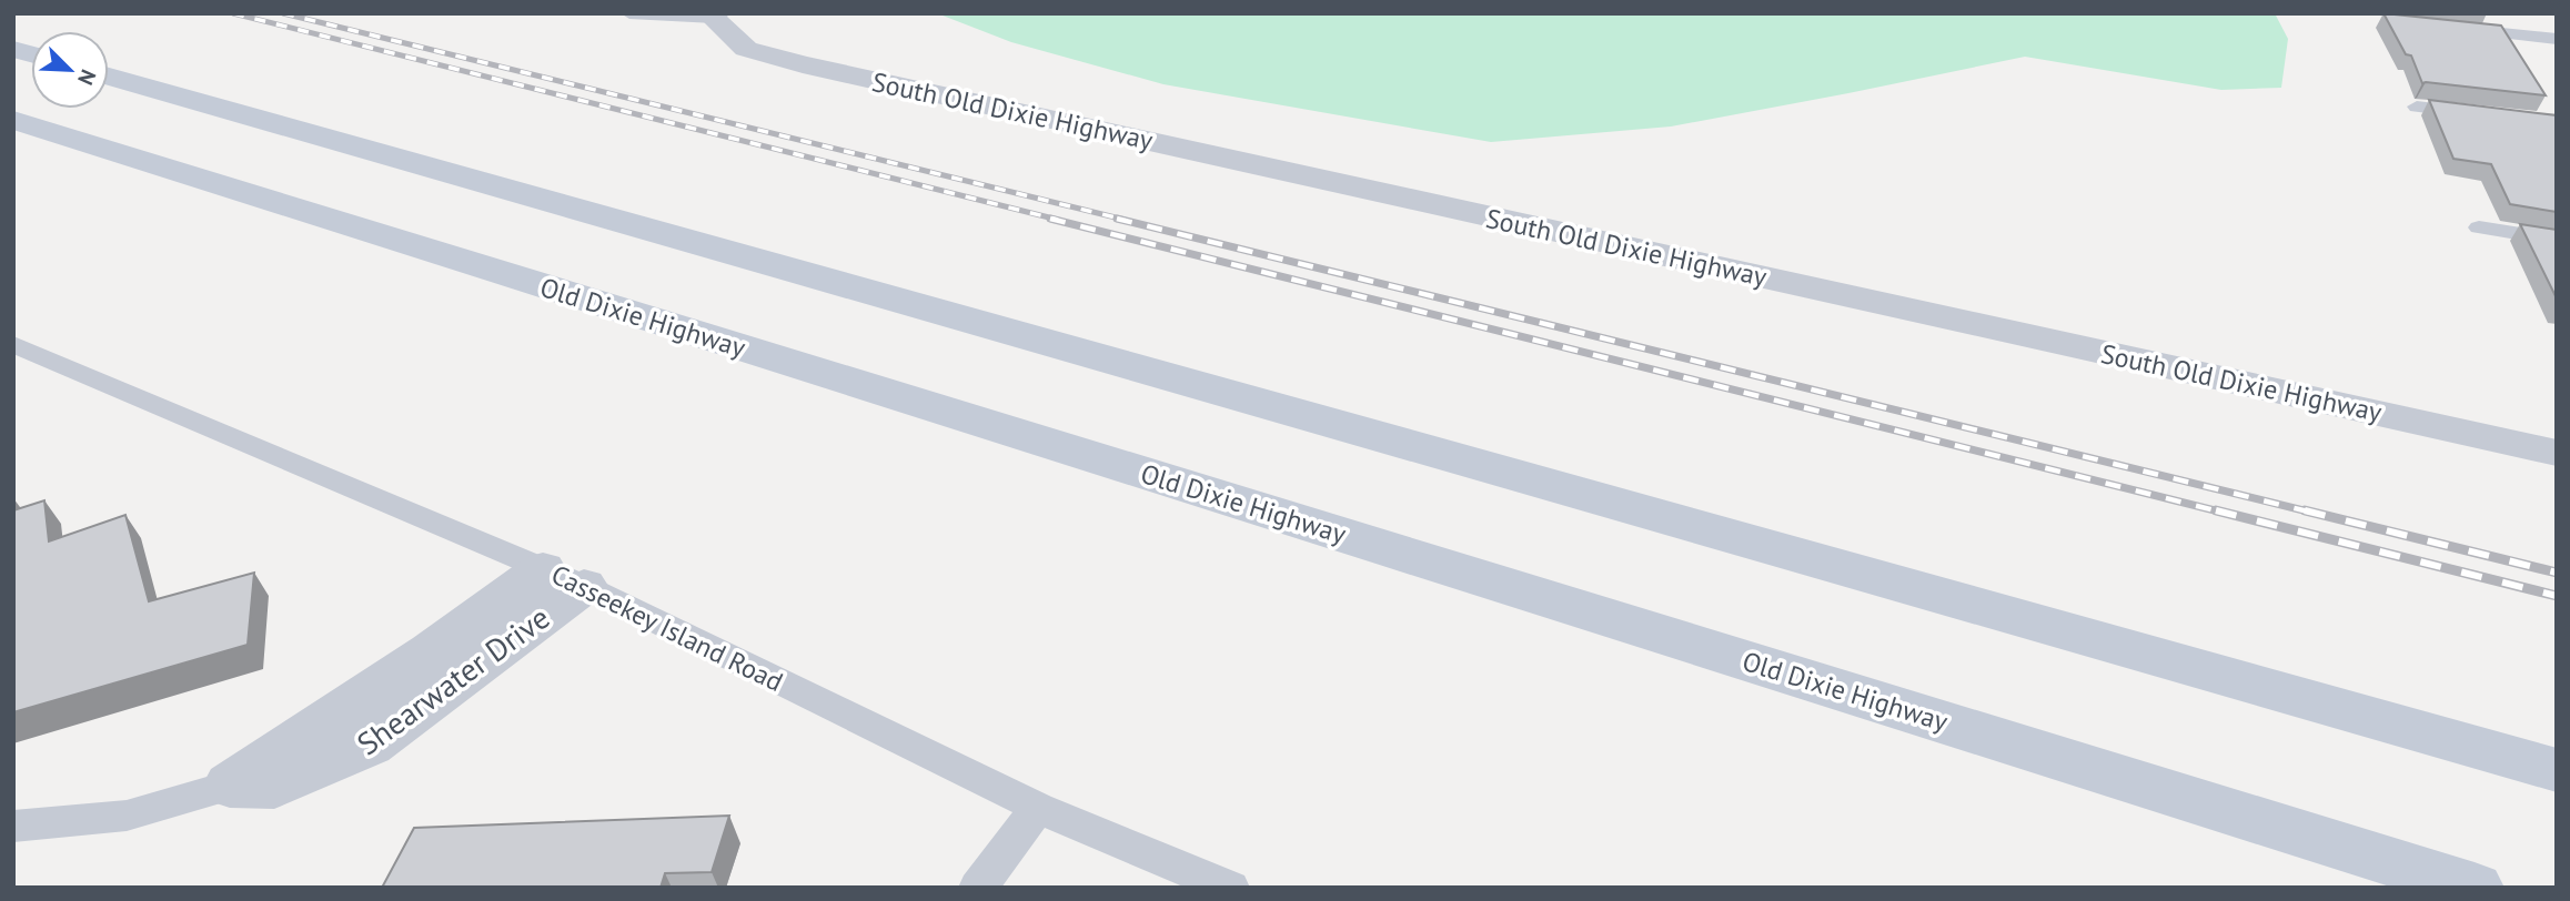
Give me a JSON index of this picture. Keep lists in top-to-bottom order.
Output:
{
  "streets": {
    "main road": ["Old Dixie Highway"],
    "street": ["South Old Dixie Highway", "Shearwater Drive"],
    "lane": ["Casseekey Island Road"]
  },
  "crossings": [
    ["Casseekey Island Road", "Shearwater Drive"]
  ],
  "north": "bottom right"
}
